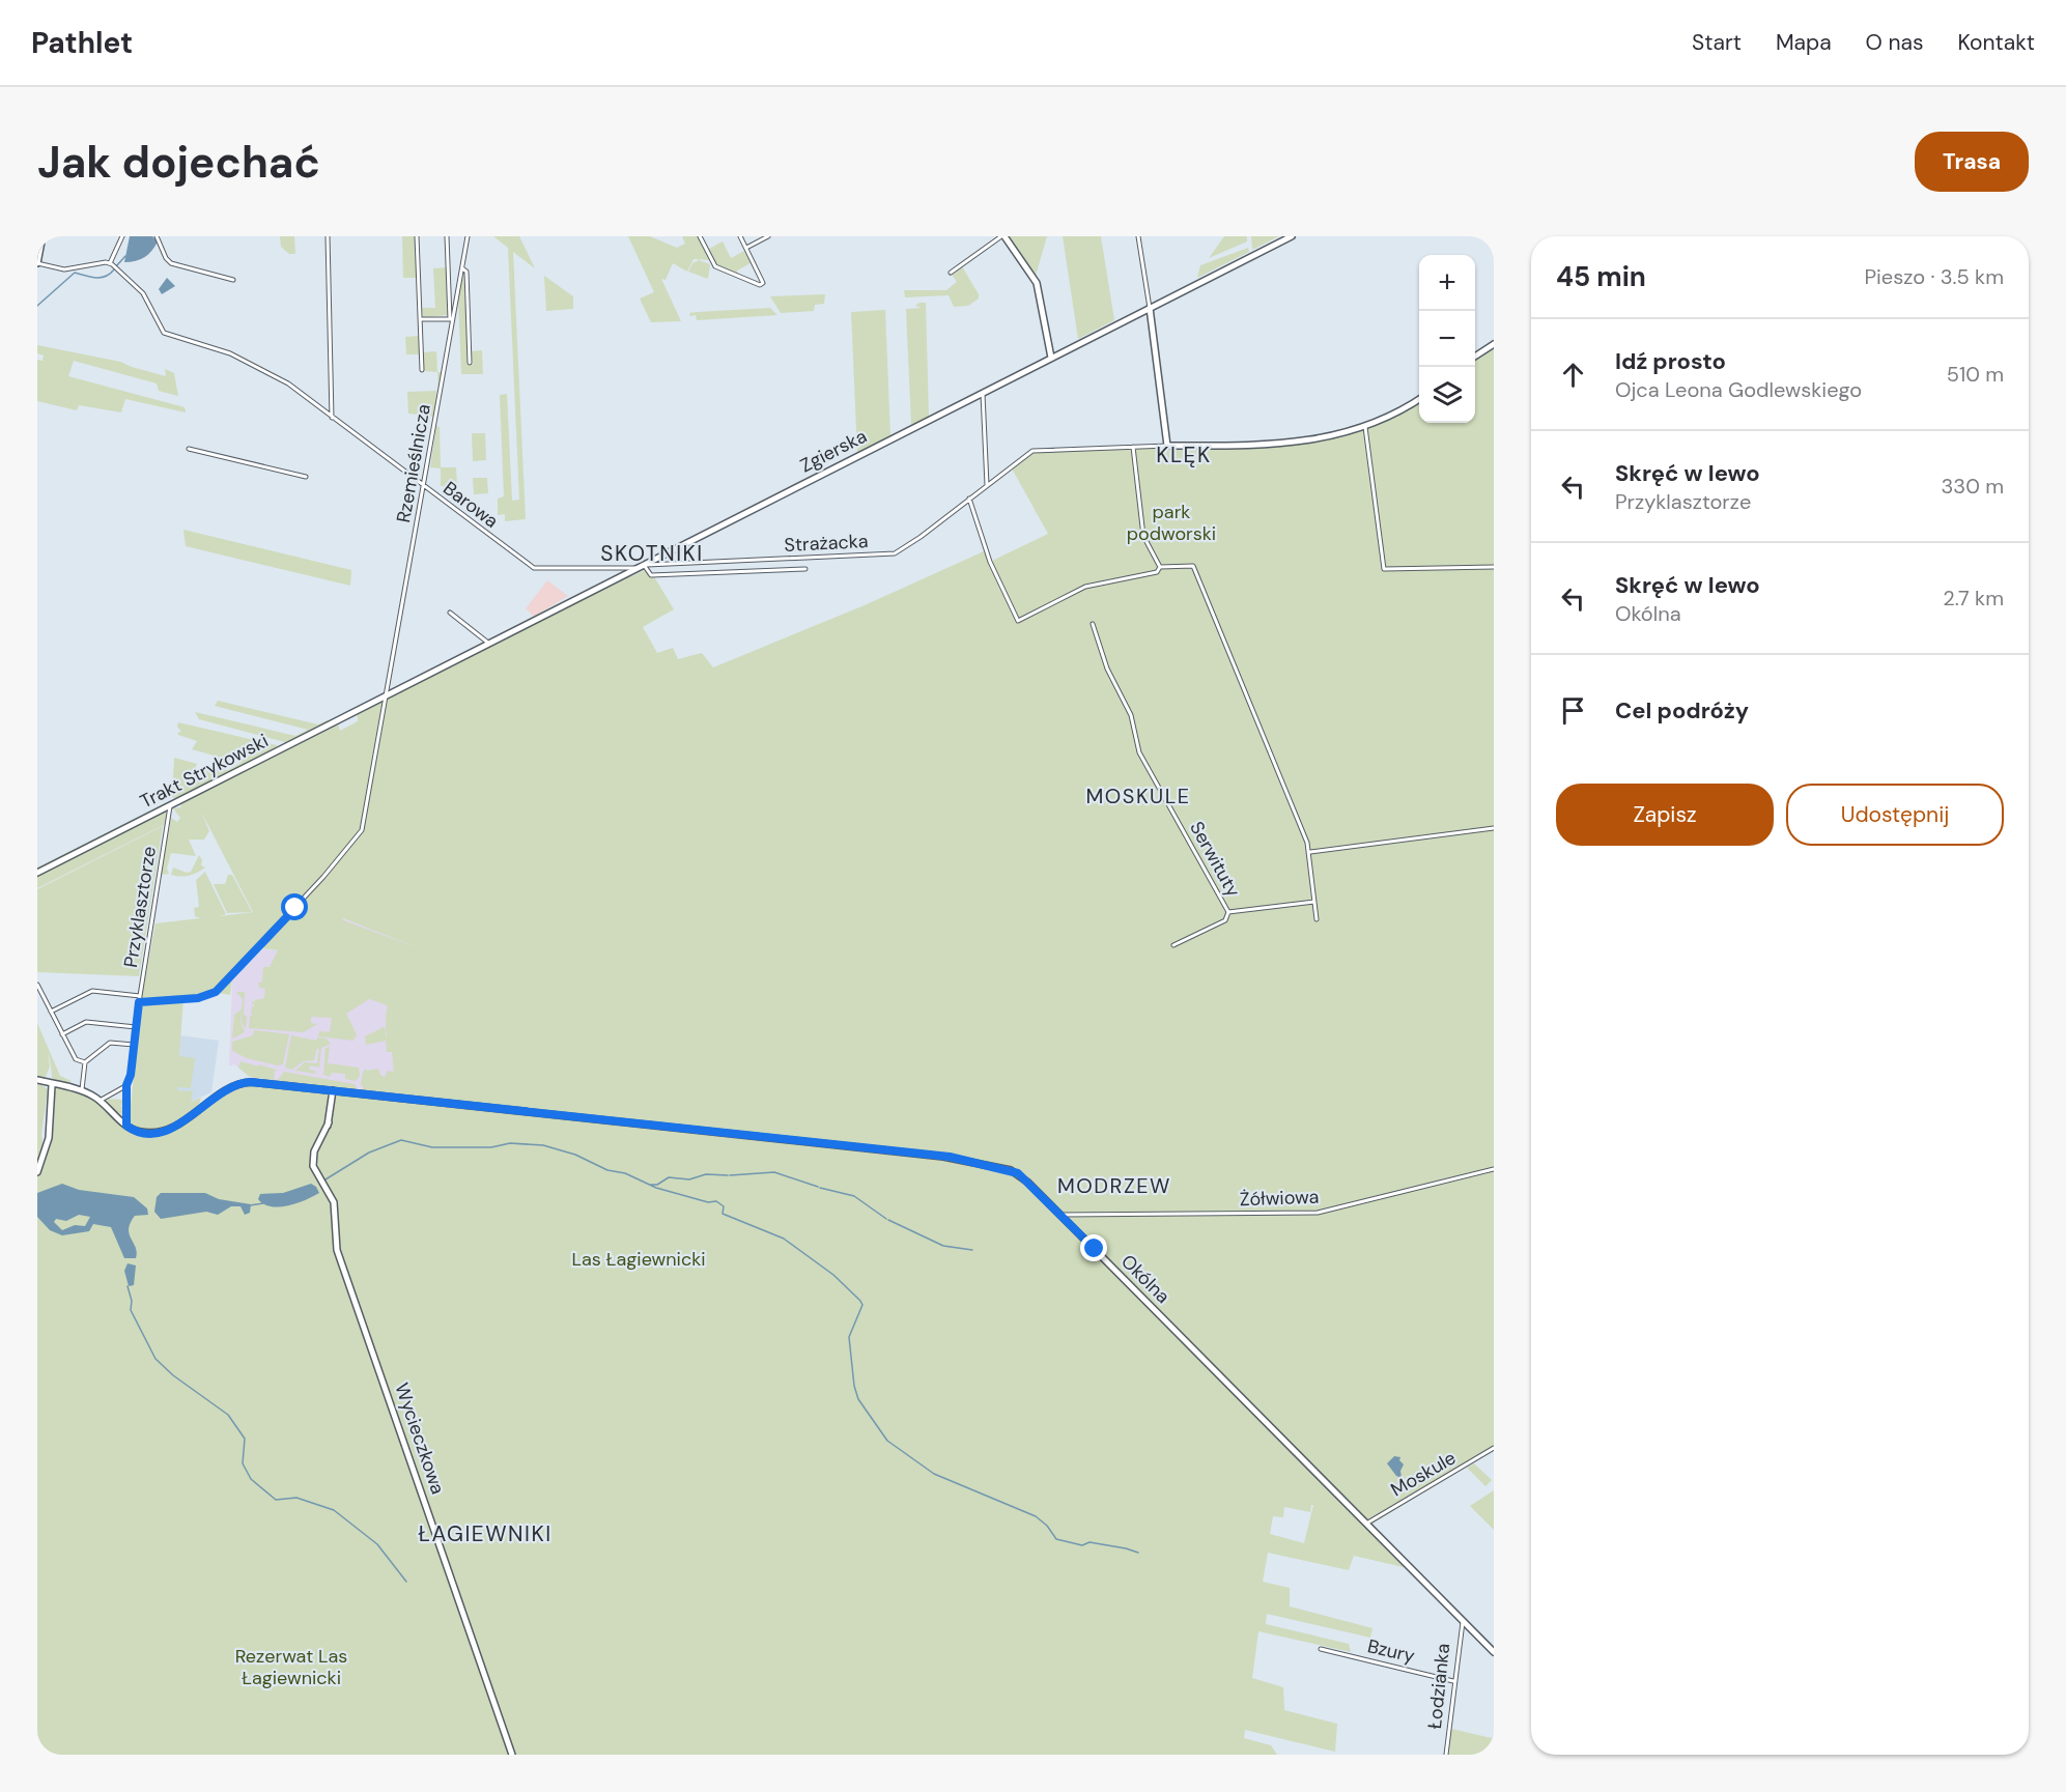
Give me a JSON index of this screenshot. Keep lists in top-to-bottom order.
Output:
{
  "streets": {
    "street": [
      "Zgierska",
      "Rzemieślnicza",
      "Barowa",
      "Strażacka",
      "Trakt Strykowski",
      "Serwituty",
      "Przyklasztorze",
      "Żółwiowa",
      "Okólna",
      "Wycieczkowa",
      "Moskule",
      "Bzury",
      "Łodzianka"
    ]
  },
  "crossings": [
    ["Zgierska", "Barowa"],
    ["Zgierska", "Strażacka"],
    ["Zgierska", "Trakt Strykowski"],
    ["Rzemieślnicza", "Barowa"],
    ["Rzemieślnicza", "Trakt Strykowski"],
    ["Rzemieślnicza", "Przyklasztorze"],
    ["Trakt Strykowski", "Przyklasztorze"],
    ["Przyklasztorze", "Okólna"],
    ["Żółwiowa", "Okólna"],
    ["Okólna", "Wycieczkowa"],
    ["Okólna", "Moskule"],
    ["Okólna", "Łodzianka"],
    ["Bzury", "Łodzianka"]
  ],
  "districts": [
    "KLĘK",
    "SKOTNIKI",
    "MOSKULE",
    "MODRZEW",
    "ŁAGIEWNIKI"
  ],
  "parks": ["park podworski", "Las Łagiewnicki", "Rezerwat Las Łagiewnicki"],
  "page": {
    "header": "Pathlet",
    "nav": [
      "Start",
      "Mapa",
      "O nas",
      "Kontakt"
    ],
    "buttons": [
      "Trasa",
      ["Zapisz", "Udostępnij"]
    ],
    "title": "Jak dojechać",
    "heading": ["45 min", "Pieszo · 3.5 km"],
    "map_buttons": ["+", "−"],
    "list": [
      ["Idź prosto", "Ojca Leona Godlewskiego", "510 m"],
      ["Skręć w lewo", "Przyklasztorze", "330 m"],
      ["Skręć w lewo", "Okólna", "2.7 km"],
      "Cel podróży"
    ]
  }
}
